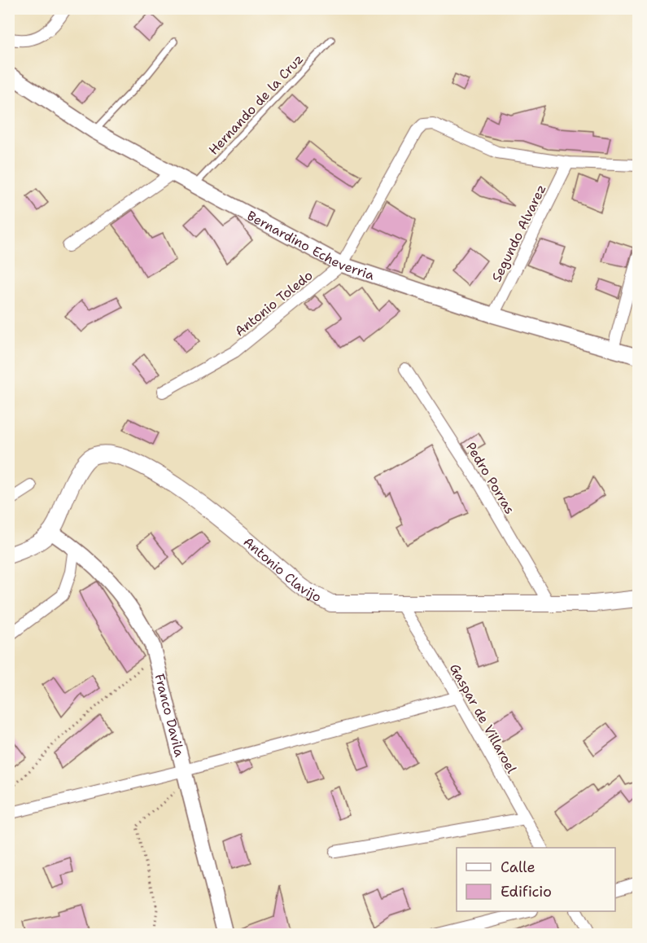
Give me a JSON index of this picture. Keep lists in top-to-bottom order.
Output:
{
  "streets": {
    "main road": ["Antonio Clavijo"],
    "street": [
      "Segundo Alvarez",
      "Bernardino Echeverria",
      "Antonio Toledo",
      "Pedro Porras",
      "Franco Davila",
      "Gaspar de Villaroel"
    ],
    "lane": ["Hernando de la Cruz"]
  },
  "crossings": [
    ["Hernando de la Cruz", "Bernardino Echeverria"],
    ["Segundo Alvarez", "Bernardino Echeverria"],
    ["Segundo Alvarez", "Antonio Toledo"],
    ["Bernardino Echeverria", "Antonio Toledo"],
    ["Pedro Porras", "Antonio Clavijo"],
    ["Antonio Clavijo", "Franco Davila"],
    ["Antonio Clavijo", "Gaspar de Villaroel"]
  ],
  "legend": ["Calle", "Edificio"]
}
